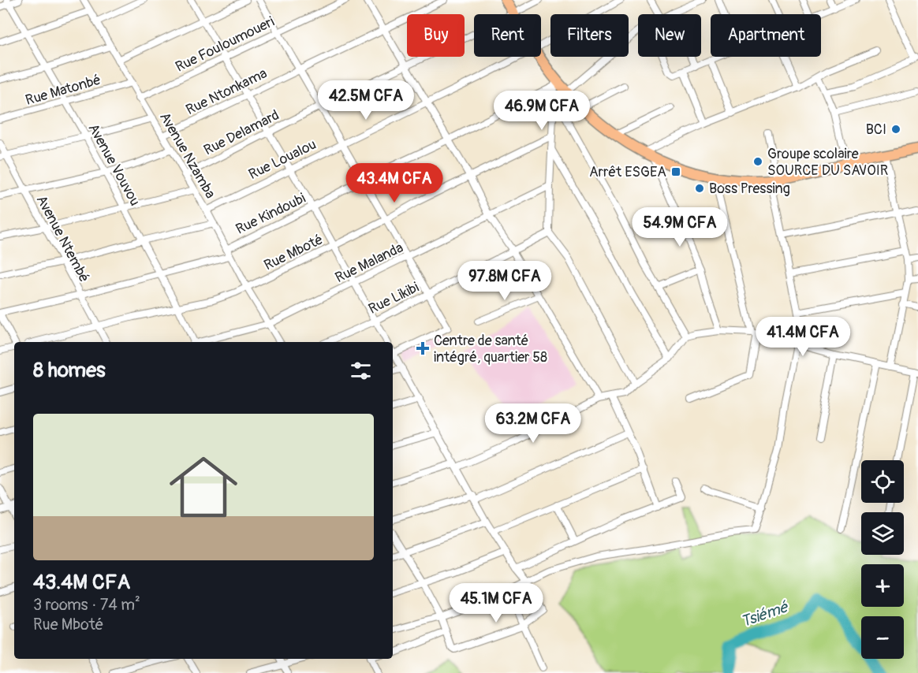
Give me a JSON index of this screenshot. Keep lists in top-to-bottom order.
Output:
{
  "streets": {
    "street": [
      "Rue Fouloumoueri",
      "Rue Matonbé",
      "Rue Ntonkama",
      "Rue Delamard",
      "Avenue Nzamba",
      "Rue Loualou",
      "Avenue Vouvou",
      "Rue Kindoubi",
      "Avenue Ntembé",
      "Rue Mboté",
      "Rue Malanda",
      "Rue Likibi"
    ]
  },
  "crossings": [
    ["Rue Fouloumoueri", "Avenue Nzamba"],
    ["Rue Matonbé", "Avenue Nzamba"],
    ["Rue Matonbé", "Avenue Vouvou"],
    ["Rue Ntonkama", "Avenue Nzamba"],
    ["Rue Delamard", "Avenue Nzamba"],
    ["Avenue Nzamba", "Rue Loualou"],
    ["Avenue Nzamba", "Rue Kindoubi"],
    ["Avenue Nzamba", "Rue Mboté"],
    ["Avenue Nzamba", "Rue Malanda"],
    ["Avenue Vouvou", "Rue Mboté"],
    ["Avenue Ntembé", "Rue Mboté"]
  ],
  "water": ["Tsiémé"],
  "places": {
    "other": ["BCI", "Groupe scolaire SOURCE DU SAVOIR", "Boss Pressing"],
    "transit": ["Arrêt ESGEA"],
    "health": ["Centre de santé intégré, quartier 58"]
  },
  "page": {
    "chip": [
      "Buy",
      "Rent",
      "Filters",
      "New",
      "Apartment"
    ],
    "price": [
      "42.5M CFA",
      "46.9M CFA",
      "43.4M CFA",
      "54.9M CFA",
      "97.8M CFA",
      "41.4M CFA",
      "63.2M CFA",
      "45.1M CFA"
    ],
    "heading": "8 homes",
    "list": [
      {
        "name": "43.4M CFA",
        "note": "3 rooms · 74 m² · Rue Mboté"
      }
    ],
    "map_buttons": ["+", "−"]
  }
}
